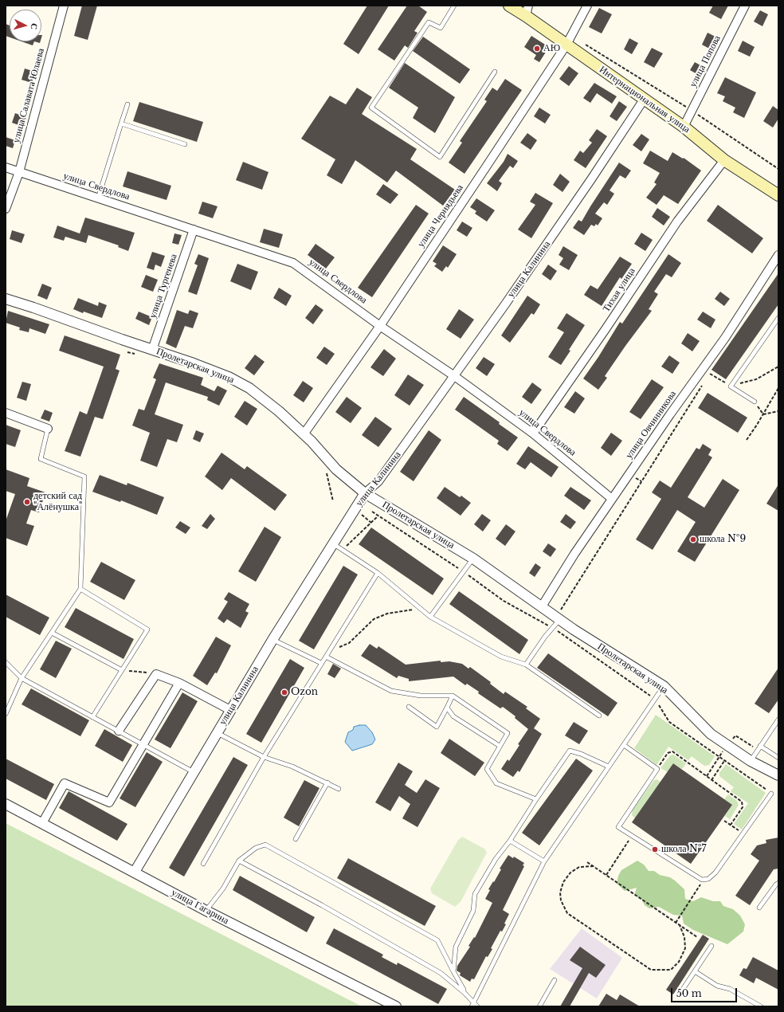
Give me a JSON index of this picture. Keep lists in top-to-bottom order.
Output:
{
  "streets": {
    "main road": ["Интернациональная улица"],
    "street": [
      "улица Попова",
      "улица Салавата Юлаева",
      "улица Свердлова",
      "улица Чернядьева",
      "улица Калинина",
      "улица Тургенева",
      "Тихая улица",
      "Пролетарская улица",
      "улица Овчинникова",
      "улица Гагарина"
    ]
  },
  "crossings": [
    ["улица Попова", "Интернациональная улица"],
    ["улица Салавата Юлаева", "улица Свердлова"],
    ["Интернациональная улица", "улица Чернядьева"],
    ["Интернациональная улица", "улица Калинина"],
    ["Интернациональная улица", "Тихая улица"],
    ["улица Свердлова", "улица Чернядьева"],
    ["улица Свердлова", "улица Калинина"],
    ["улица Свердлова", "улица Тургенева"],
    ["улица Свердлова", "Тихая улица"],
    ["улица Свердлова", "улица Овчинникова"],
    ["улица Чернядьева", "Пролетарская улица"],
    ["улица Калинина", "Пролетарская улица"],
    ["улица Калинина", "улица Гагарина"],
    ["улица Тургенева", "Пролетарская улица"],
    ["Пролетарская улица", "улица Овчинникова"]
  ],
  "places": [
    "АЮ",
    "детский сад \"Алёнушка\"",
    "школа №9",
    "Ozon",
    "школа №7"
  ],
  "scale_bar": "50 m",
  "north": "right"
}
